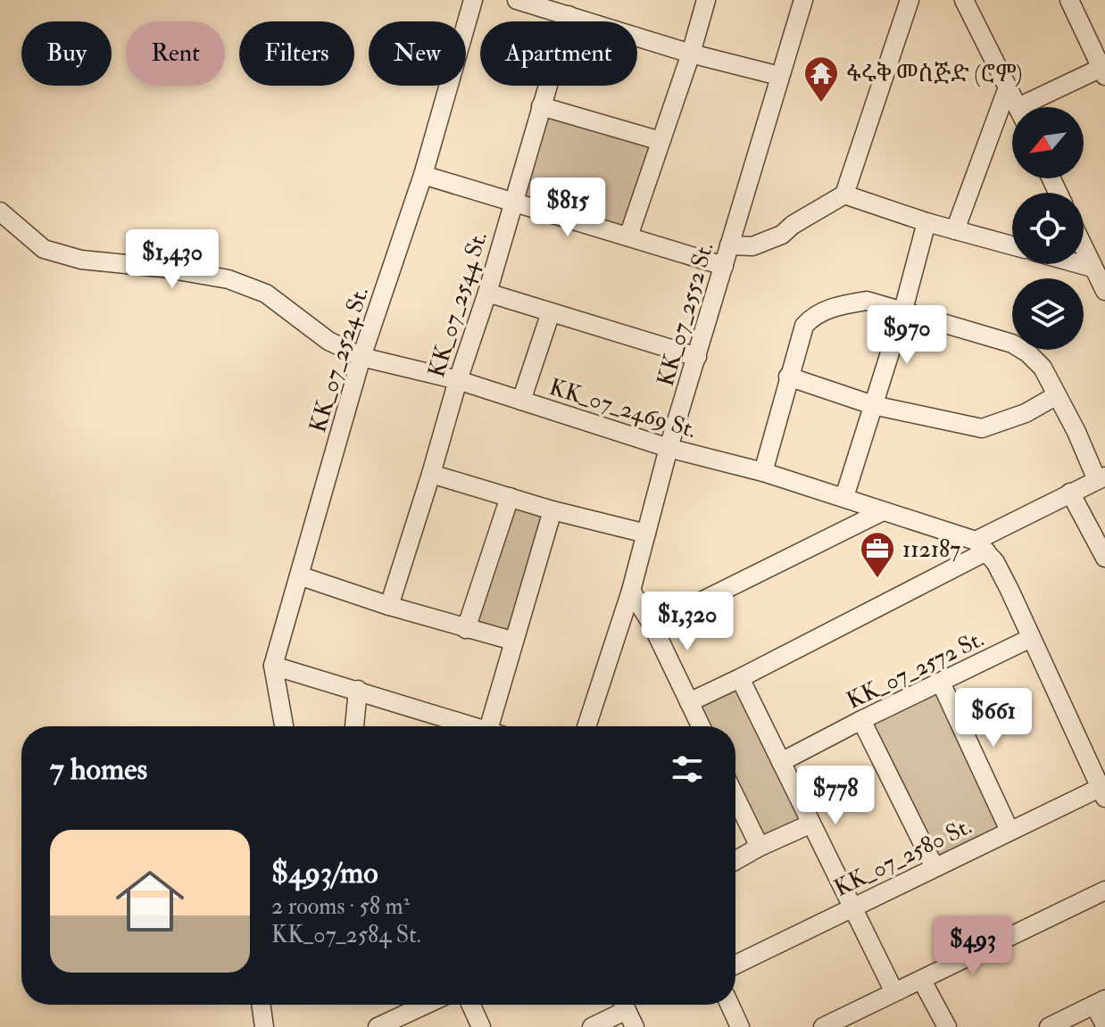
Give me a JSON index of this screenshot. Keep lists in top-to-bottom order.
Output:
{
  "streets": {
    "street": [
      "KK_07_2544 St.",
      "KK_07_2552 St.",
      "KK_07_2524 St.",
      "KK_07_2469 St.",
      "KK_07_2572 St.",
      "KK_07_2580 St."
    ]
  },
  "crossings": [
    ["KK_07_2544 St.", "KK_07_2469 St."],
    ["KK_07_2552 St.", "KK_07_2469 St."],
    ["KK_07_2524 St.", "KK_07_2469 St."]
  ],
  "places": {
    "temple": ["ፋሩቅ መስጅድ (ሮም)"],
    "office": ["112187"]
  },
  "north": "bottom left",
  "page": {
    "chip": [
      "Buy",
      "Rent",
      "Filters",
      "New",
      "Apartment"
    ],
    "price": [
      "$815",
      "$1,430",
      "$970",
      "$1,320",
      "$661",
      "$778",
      "$493"
    ],
    "heading": "7 homes",
    "list": [
      {
        "name": "$493/mo",
        "note": "2 rooms · 58 m² · KK_07_2584 St."
      }
    ]
  }
}
